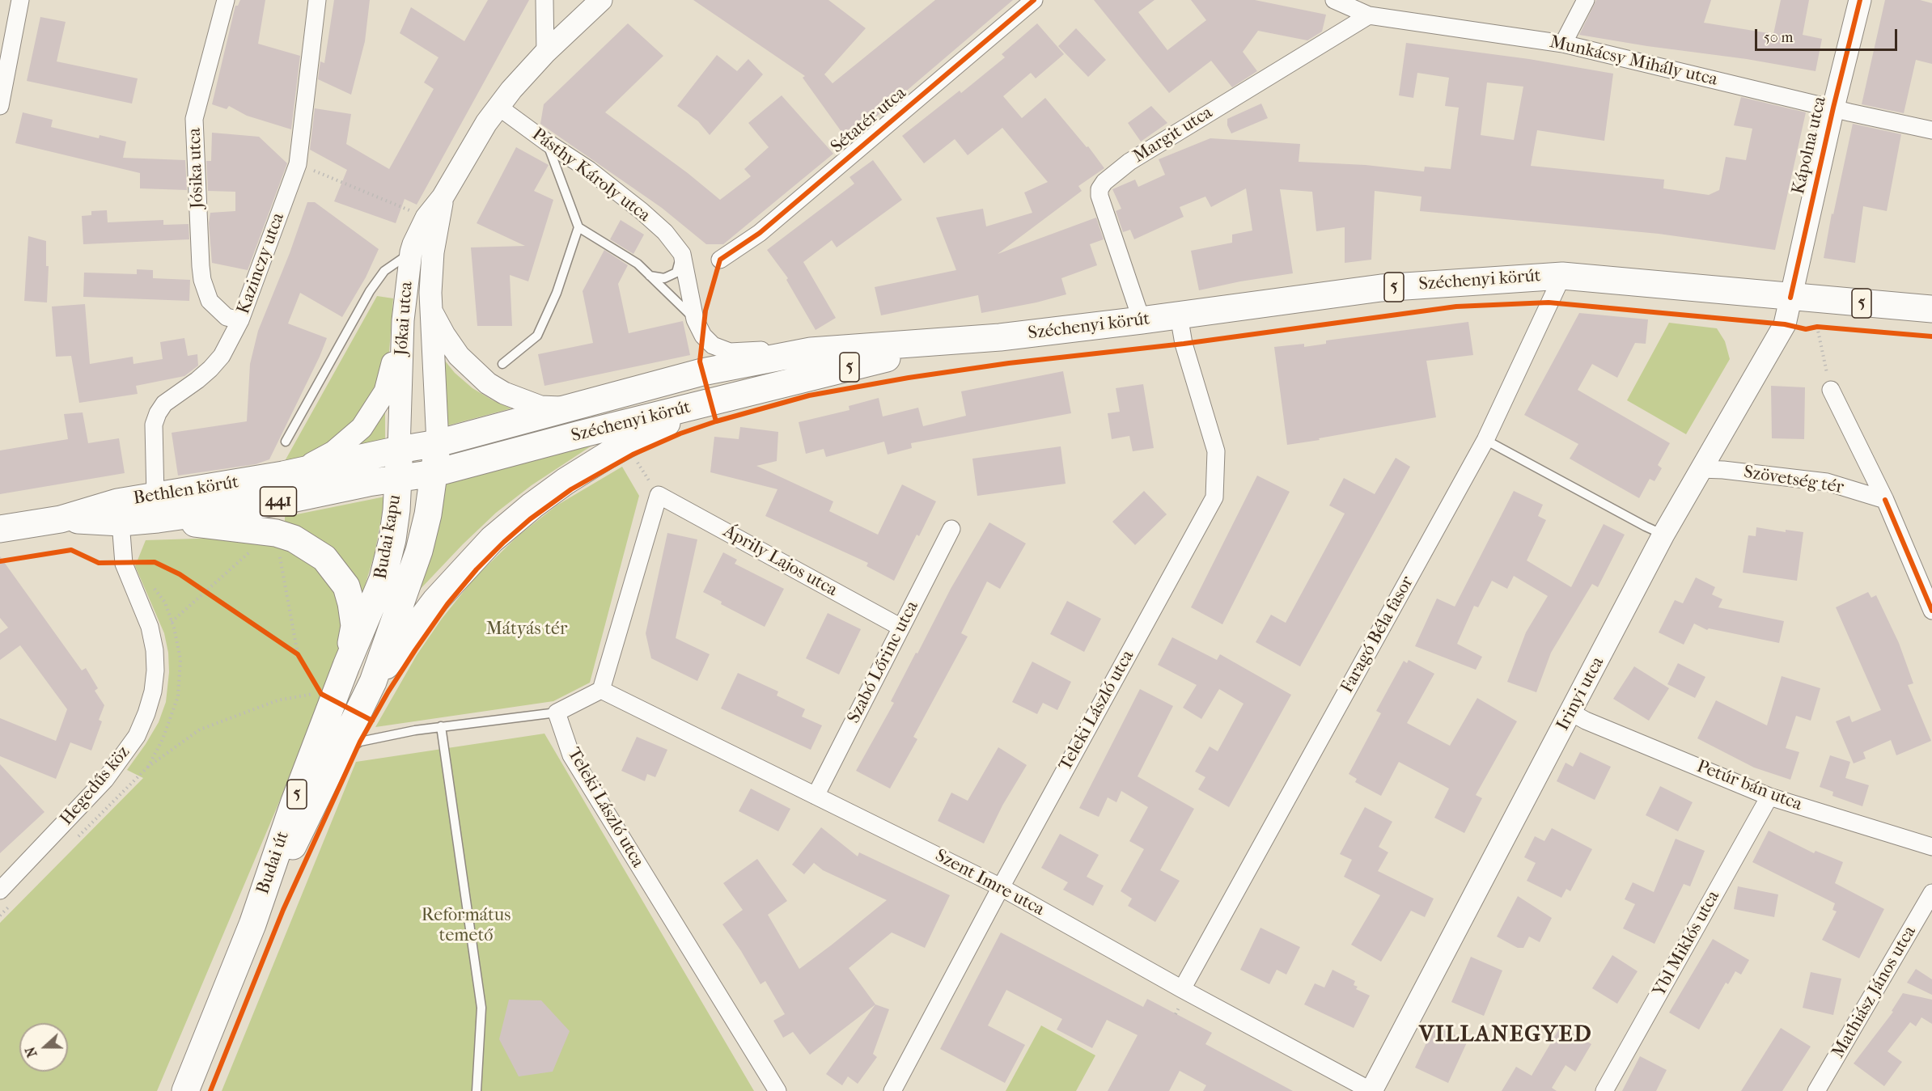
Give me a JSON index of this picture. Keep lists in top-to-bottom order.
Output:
{
  "streets": {
    "main road": [
      "Széchenyi körút",
      "5",
      "Bethlen körút",
      "441",
      "Budai kapu",
      "Budai út"
    ],
    "street": [
      "Munkácsy Mihály utca",
      "Sétatér utca",
      "Margit utca",
      "Kápolna utca",
      "Jósika utca",
      "Pásthy Károly utca",
      "Kazinczy utca",
      "Jókai utca",
      "Szövetség tér",
      "Áprily Lajos utca",
      "Faragó Béla fasor",
      "Szabó Lőrinc utca",
      "Irinyi utca",
      "Teleki László utca",
      "Hegedűs köz",
      "Petúr bán utca",
      "Szent Imre utca",
      "Ybl Miklós utca",
      "Mathiász János utca"
    ]
  },
  "crossings": [
    ["Munkácsy Mihály utca", "Margit utca"],
    ["Munkácsy Mihály utca", "Kápolna utca"],
    ["Margit utca", "Széchenyi körút"],
    ["Kápolna utca", "Széchenyi körút"],
    ["Kápolna utca", "Irinyi utca"],
    ["Jósika utca", "Kazinczy utca"],
    ["Pásthy Károly utca", "Széchenyi körút"],
    ["Pásthy Károly utca", "Jókai utca"],
    ["Kazinczy utca", "Bethlen körút"],
    ["Széchenyi körút", "5"],
    ["Széchenyi körút", "Jókai utca"],
    ["Széchenyi körút", "Budai kapu"],
    ["Széchenyi körút", "Faragó Béla fasor"],
    ["Széchenyi körút", "Irinyi utca"],
    ["Széchenyi körút", "Teleki László utca"],
    ["5", "Jókai utca"],
    ["5", "Bethlen körút"],
    ["5", "Budai kapu"],
    ["5", "Budai út"],
    ["Jókai utca", "Bethlen körút"],
    ["Szövetség tér", "Irinyi utca"],
    ["Bethlen körút", "Budai kapu"],
    ["Bethlen körút", "Hegedűs köz"],
    ["Budai kapu", "Budai út"],
    ["Áprily Lajos utca", "Szabó Lőrinc utca"],
    ["Faragó Béla fasor", "Szent Imre utca"],
    ["Szabó Lőrinc utca", "Szent Imre utca"],
    ["Irinyi utca", "Petúr bán utca"],
    ["Irinyi utca", "Szent Imre utca"],
    ["Teleki László utca", "Szent Imre utca"],
    ["Petúr bán utca", "Ybl Miklós utca"]
  ],
  "districts": ["VILLANEGYED"],
  "parks": ["Mátyás tér", "Református temető"],
  "scale_bar": "50 m",
  "north": "left"
}
